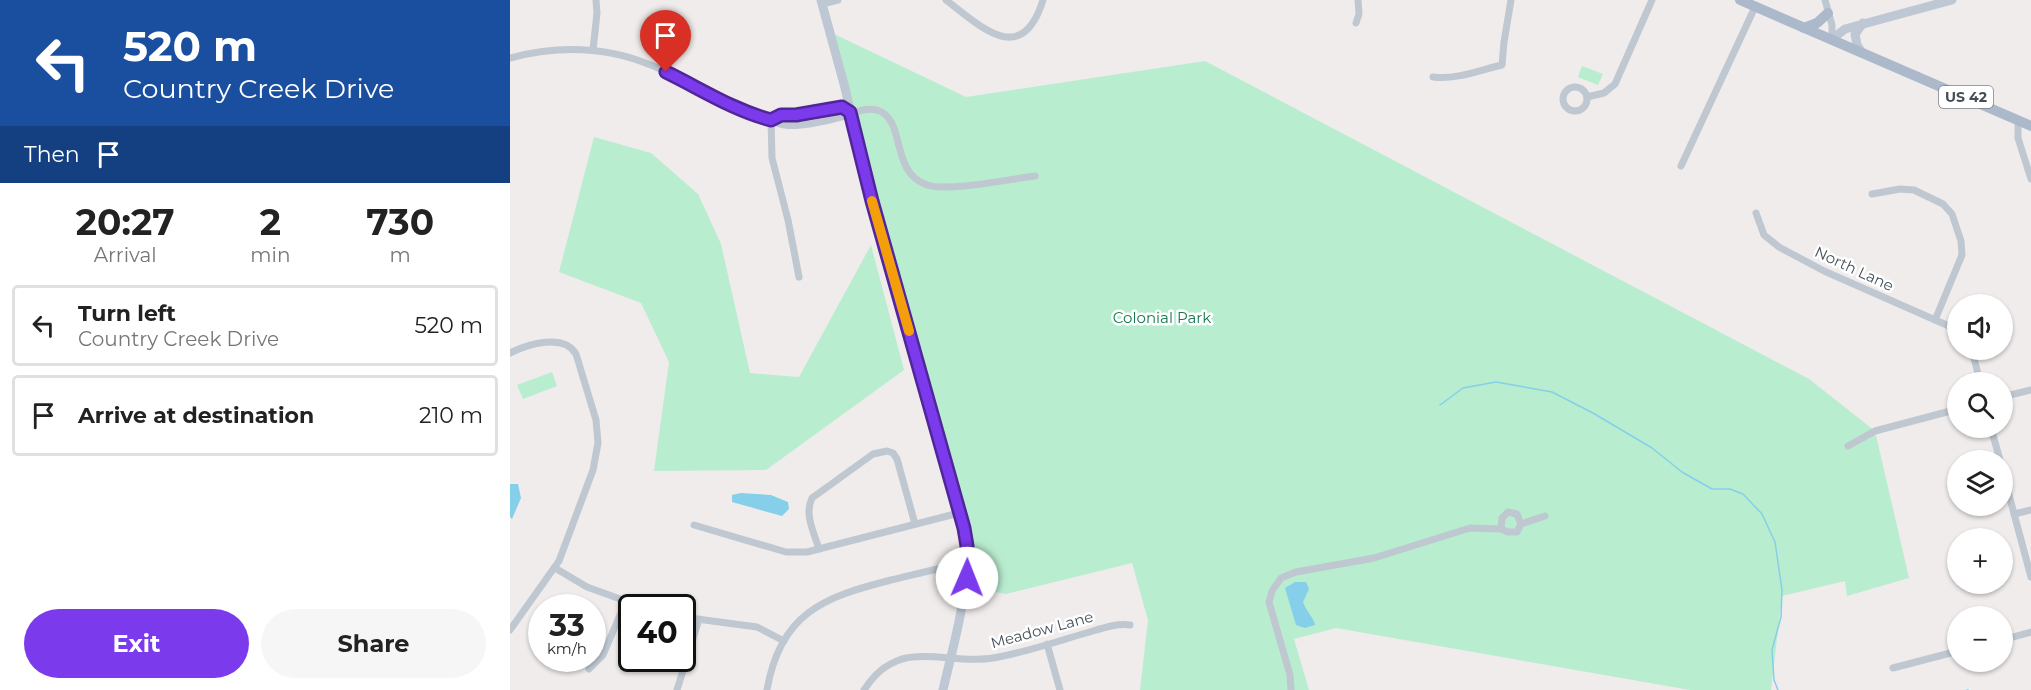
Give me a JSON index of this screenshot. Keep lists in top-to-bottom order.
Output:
{
  "streets": {
    "main road": ["US 42"],
    "street": ["North Lane", "Meadow Lane"]
  },
  "parks": ["Colonial Park"],
  "page": {
    "turn": ["520 m", "Country Creek Drive"],
    "then": "Then",
    "eta": [
      "20:27",
      "Arrival",
      "2",
      "min",
      "730",
      "m"
    ],
    "list": [
      {
        "name": "Turn left",
        "note": "Country Creek Drive",
        "value": "520 m"
      },
      {
        "name": "Arrive at destination",
        "value": "210 m"
      }
    ],
    "map_buttons": ["+", "−"],
    "speed": "33 km/h",
    "limit": "40",
    "buttons": ["Exit", "Share"]
  }
}
